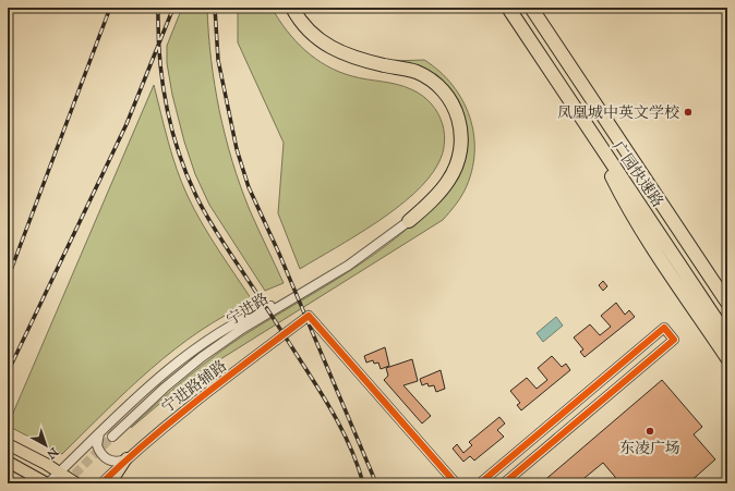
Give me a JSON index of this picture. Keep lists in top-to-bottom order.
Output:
{
  "streets": {
    "highway": ["广园快速路"],
    "street": ["宁进路", "宁进路辅路"]
  },
  "crossings": [
    ["宁进路", "宁进路辅路"]
  ],
  "places": ["凤凰城中英文学校", "东凌广场"],
  "north": "bottom right"
}
